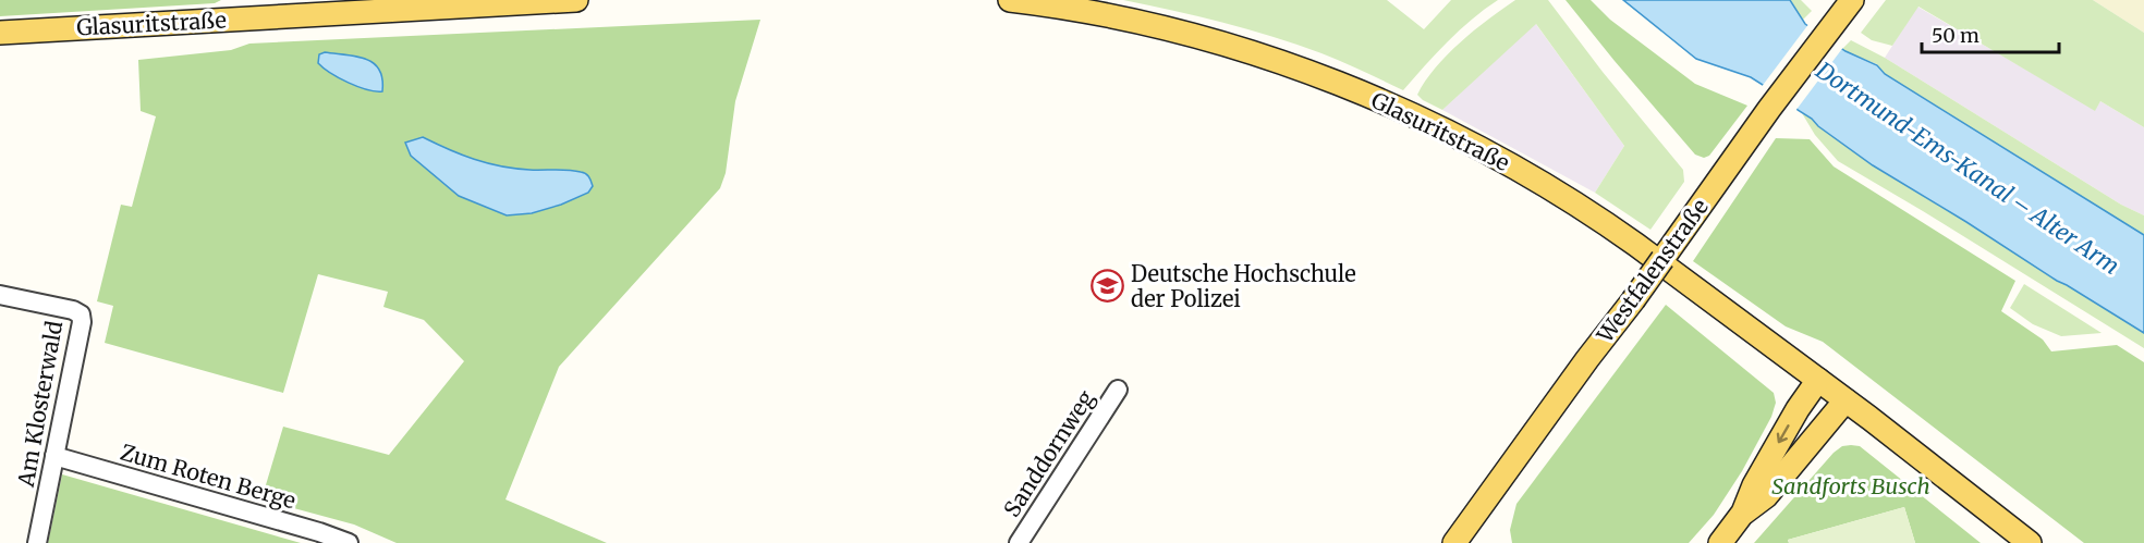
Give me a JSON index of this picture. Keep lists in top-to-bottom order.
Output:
{
  "streets": {
    "main road": ["Glasuritstraße", "Westfalenstraße"],
    "street": ["Am Klosterwald", "Sanddornweg", "Zum Roten Berge"]
  },
  "crossings": [
    ["Am Klosterwald", "Zum Roten Berge"]
  ],
  "water": ["Dortmund-Ems-Kanal – Alter Arm"],
  "parks": ["Sandforts Busch"],
  "places": {
    "school or university": ["Deutsche Hochschule der Polizei"]
  },
  "scale_bar": "50 m"
}
